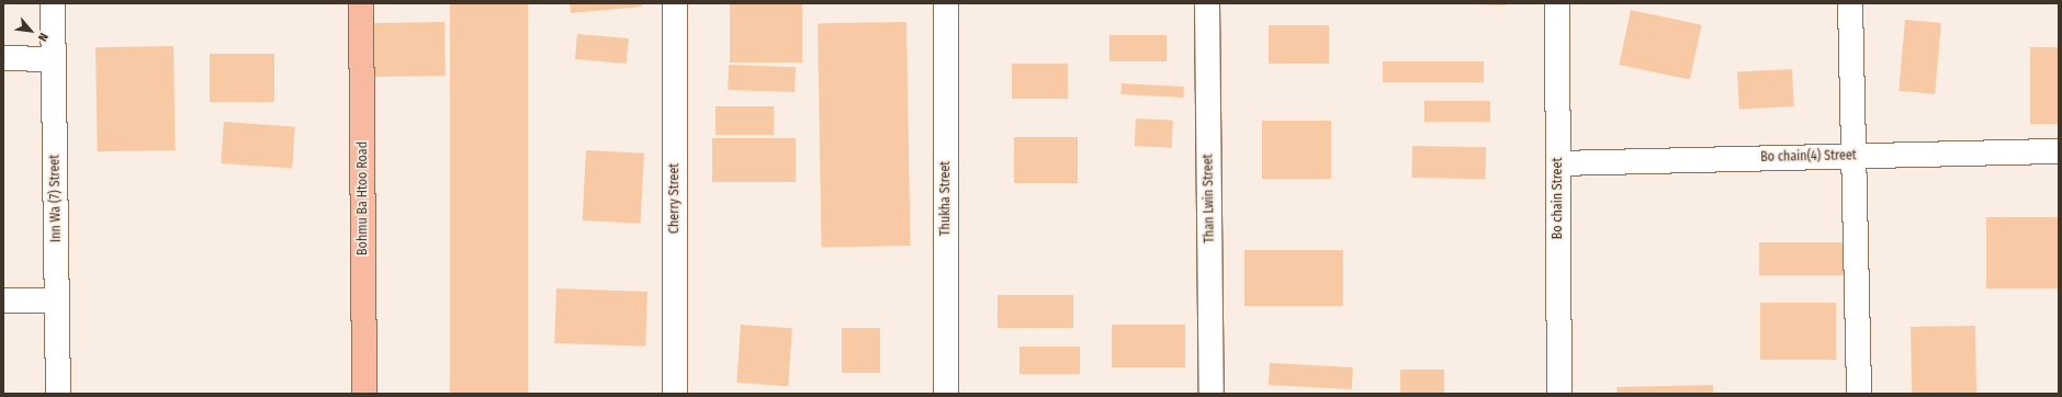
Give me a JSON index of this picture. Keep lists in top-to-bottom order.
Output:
{
  "streets": {
    "main road": ["Bohmu Ba Htoo Road"],
    "street": [
      "Bo chain(4) Street",
      "Inn Wa (7) Street",
      "Cherry Street",
      "Thukha Street",
      "Than Lwin Street",
      "Bo chain Street"
    ]
  },
  "crossings": [
    ["Bo chain(4) Street", "Bo chain Street"]
  ],
  "north": "bottom right"
}
